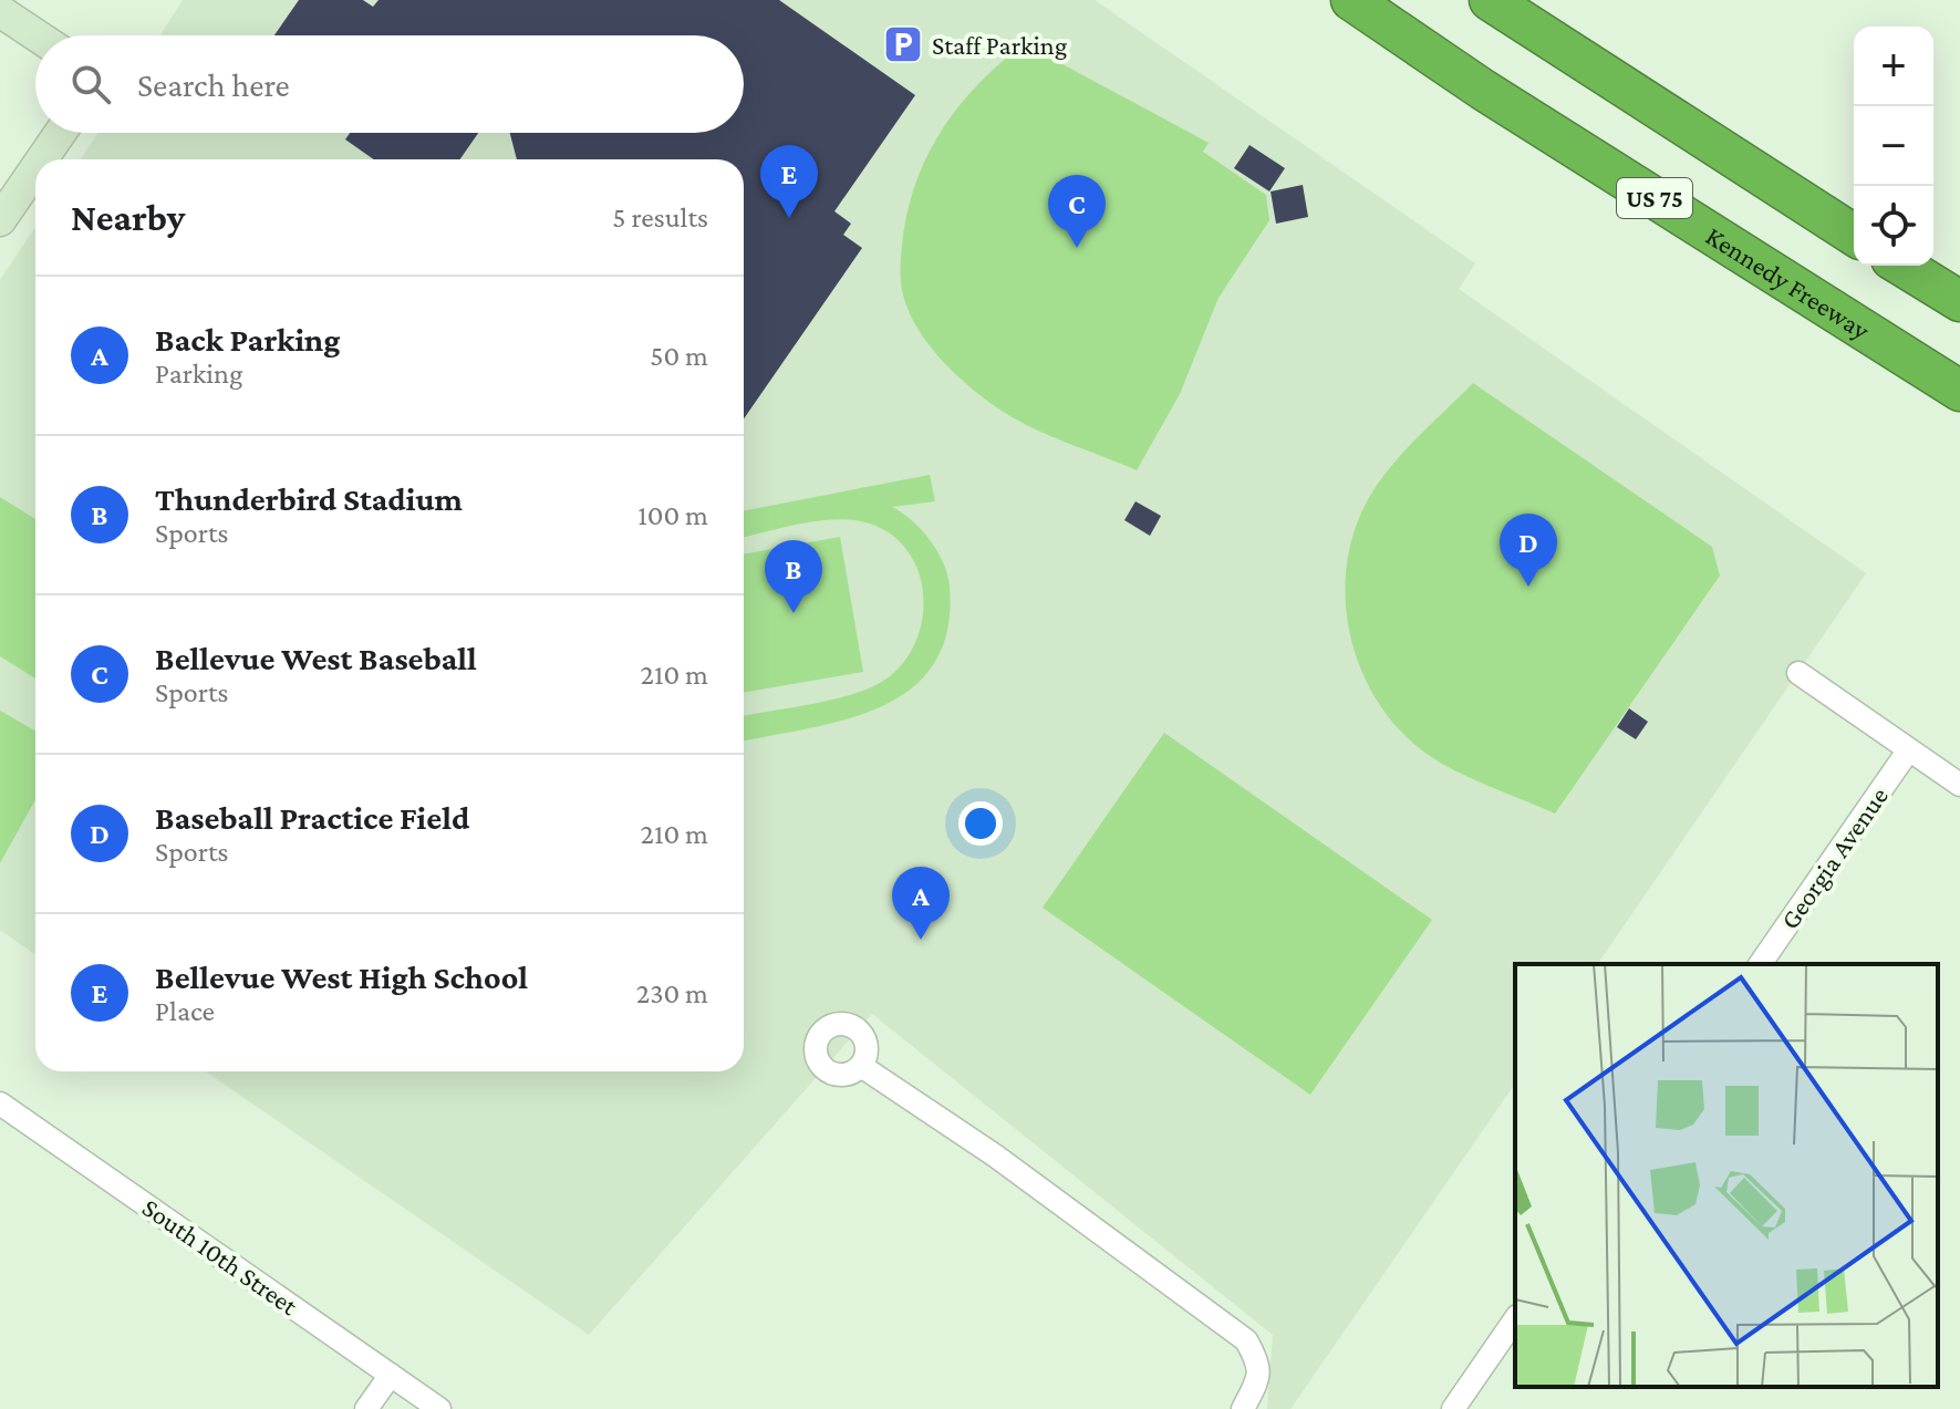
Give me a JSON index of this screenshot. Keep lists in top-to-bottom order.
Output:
{
  "streets": {
    "highway": ["US 75", "Kennedy Freeway"],
    "street": ["Georgia Avenue", "South 10th Street"]
  },
  "places": {
    "parking": ["Staff Parking"]
  },
  "page": {
    "map_buttons": ["+", "−"],
    "search": "Search here",
    "pins": [
      "E",
      "C",
      "D",
      "B",
      "A"
    ],
    "heading": ["Nearby", "5 results"],
    "list": [
      {
        "mark": "A",
        "name": "Back Parking",
        "note": "Parking",
        "value": "50 m"
      },
      {
        "mark": "B",
        "name": "Thunderbird Stadium",
        "note": "Sports",
        "value": "100 m"
      },
      {
        "mark": "C",
        "name": "Bellevue West Baseball",
        "note": "Sports",
        "value": "210 m"
      },
      {
        "mark": "D",
        "name": "Baseball Practice Field",
        "note": "Sports",
        "value": "210 m"
      },
      {
        "mark": "E",
        "name": "Bellevue West High School",
        "note": "Place",
        "value": "230 m"
      }
    ]
  }
}
